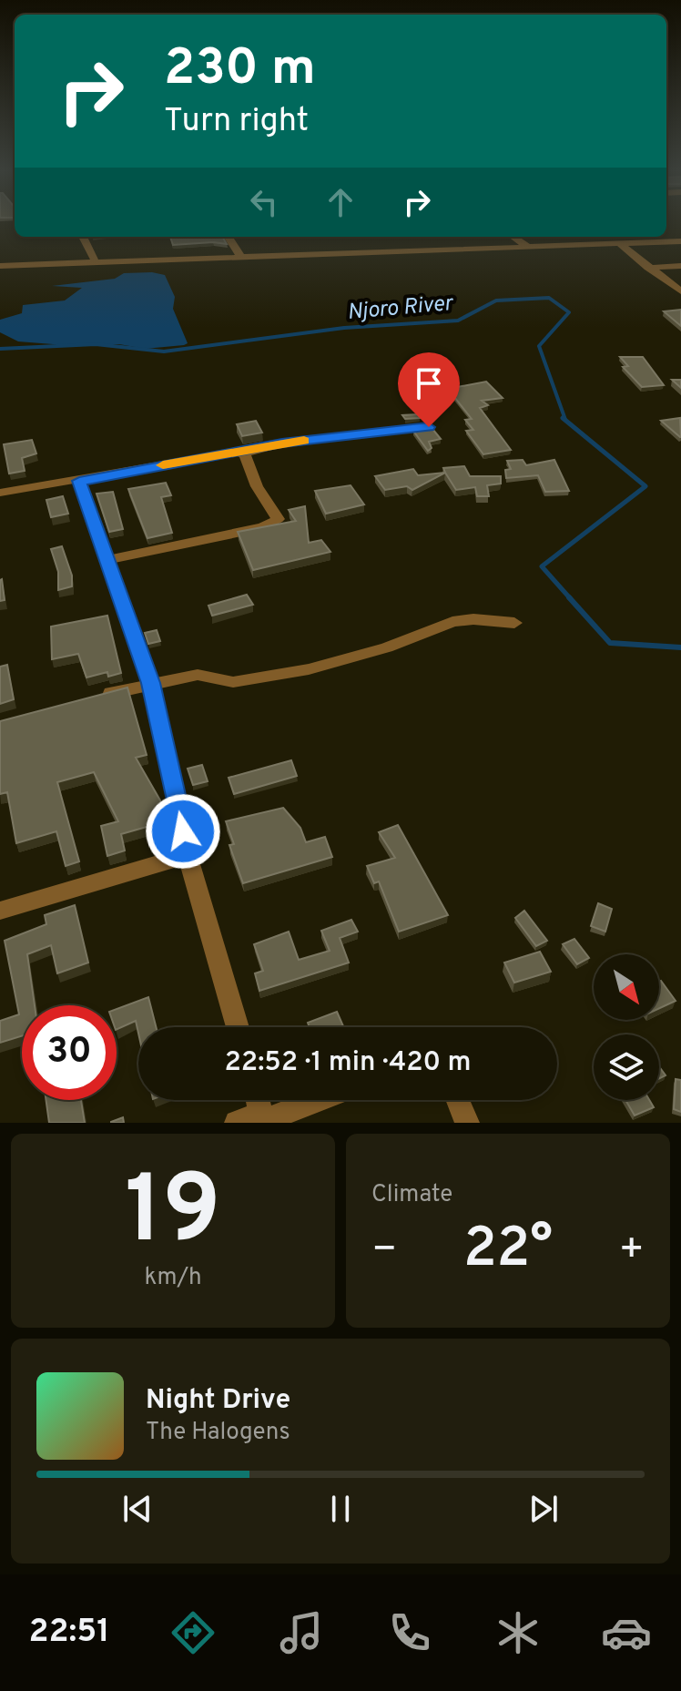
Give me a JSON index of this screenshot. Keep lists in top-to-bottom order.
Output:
{
  "water": ["Njoro River"],
  "north": "bottom right",
  "page": {
    "turn": ["230 m", "Turn right"],
    "limit": "30",
    "trip": "22:52 · 1 min · 420 m",
    "tile": [
      ["19", "km/h"],
      "Climate"
    ],
    "heat": ["−", "22°", "+"],
    "song": ["Night Drive", "The Halogens"],
    "tabs": "22:51"
  }
}
